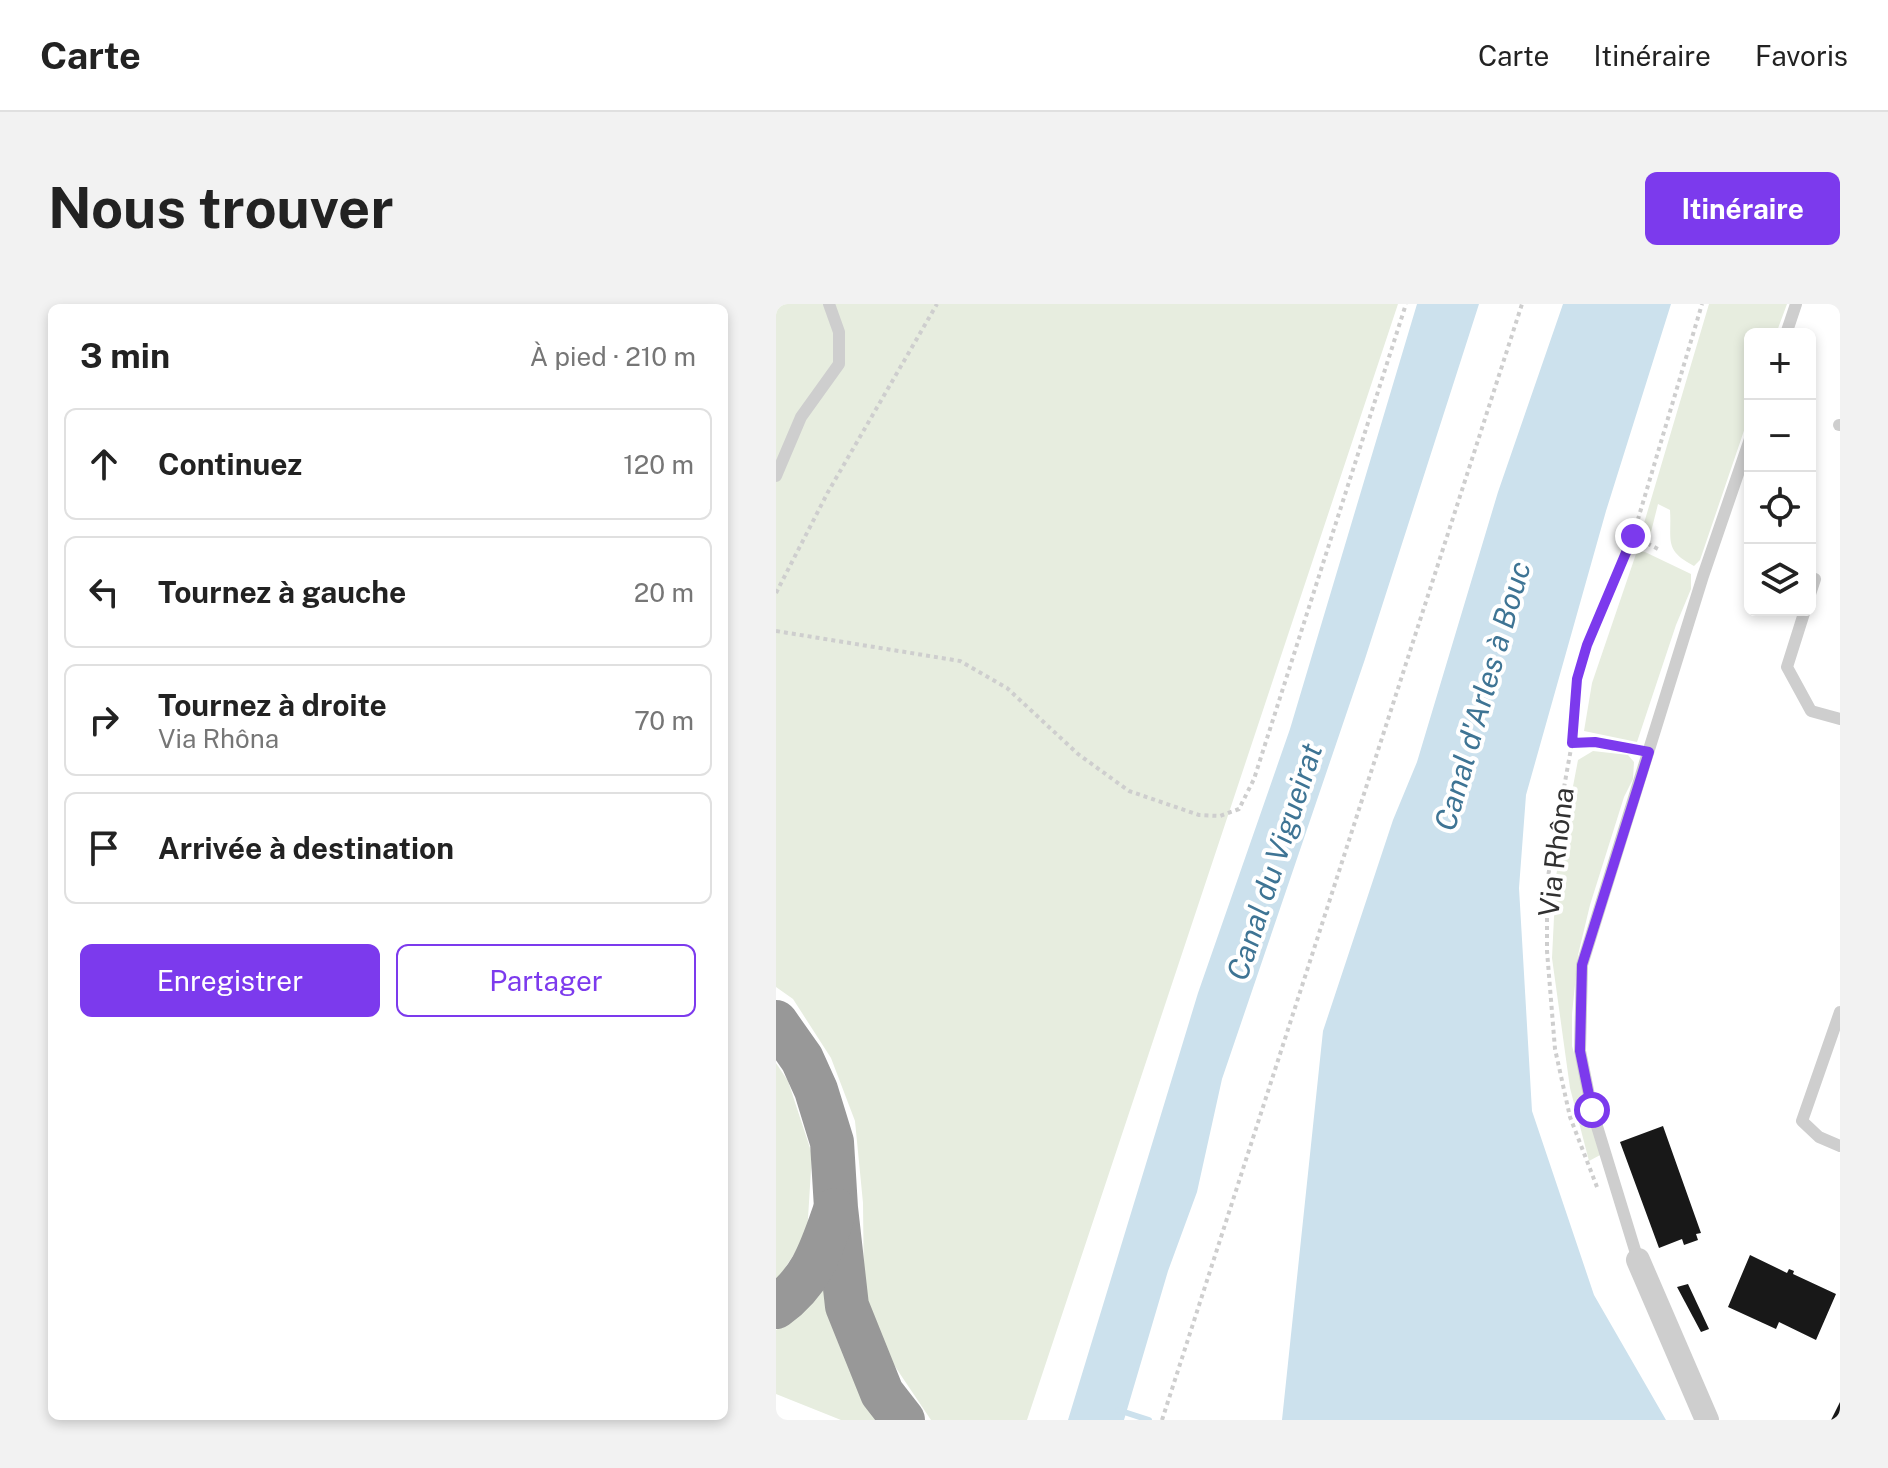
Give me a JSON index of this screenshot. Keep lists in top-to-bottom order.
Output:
{
  "streets": {
    "path": ["Via Rhôna"]
  },
  "water": ["Canal d'Arles à Bouc", "Canal du Vigueirat"],
  "page": {
    "header": "Carte",
    "nav": ["Carte", "Itinéraire", "Favoris"],
    "buttons": [
      "Itinéraire",
      ["Enregistrer", "Partager"]
    ],
    "title": "Nous trouver",
    "heading": ["3 min", "À pied · 210 m"],
    "map_buttons": ["+", "−"],
    "list": [
      ["Continuez", "120 m"],
      ["Tournez à gauche", "20 m"],
      ["Tournez à droite", "Via Rhôna", "70 m"],
      "Arrivée à destination"
    ]
  }
}
